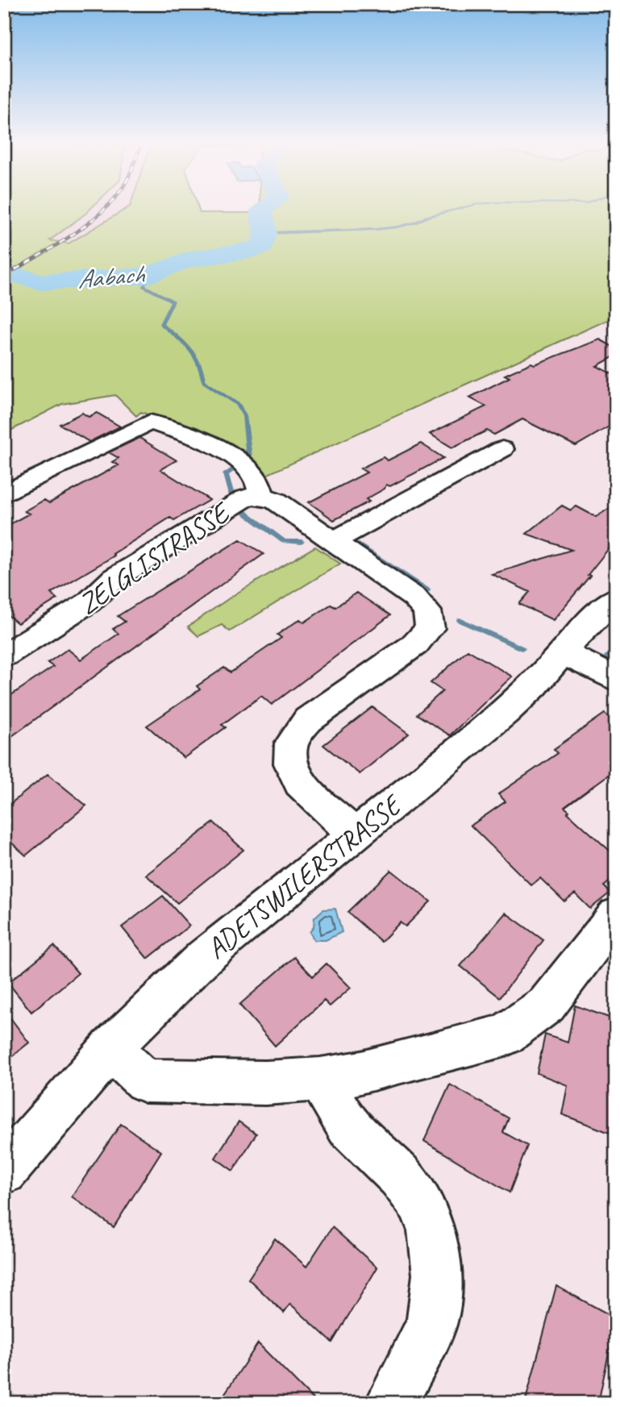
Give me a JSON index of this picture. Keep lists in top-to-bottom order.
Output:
{
  "streets": {
    "street": ["ZELGLISTRASSE", "ADETSWILERSTRASSE"]
  },
  "crossings": [
    ["ZELGLISTRASSE", "ADETSWILERSTRASSE"]
  ],
  "water": ["Aabach"]
}
